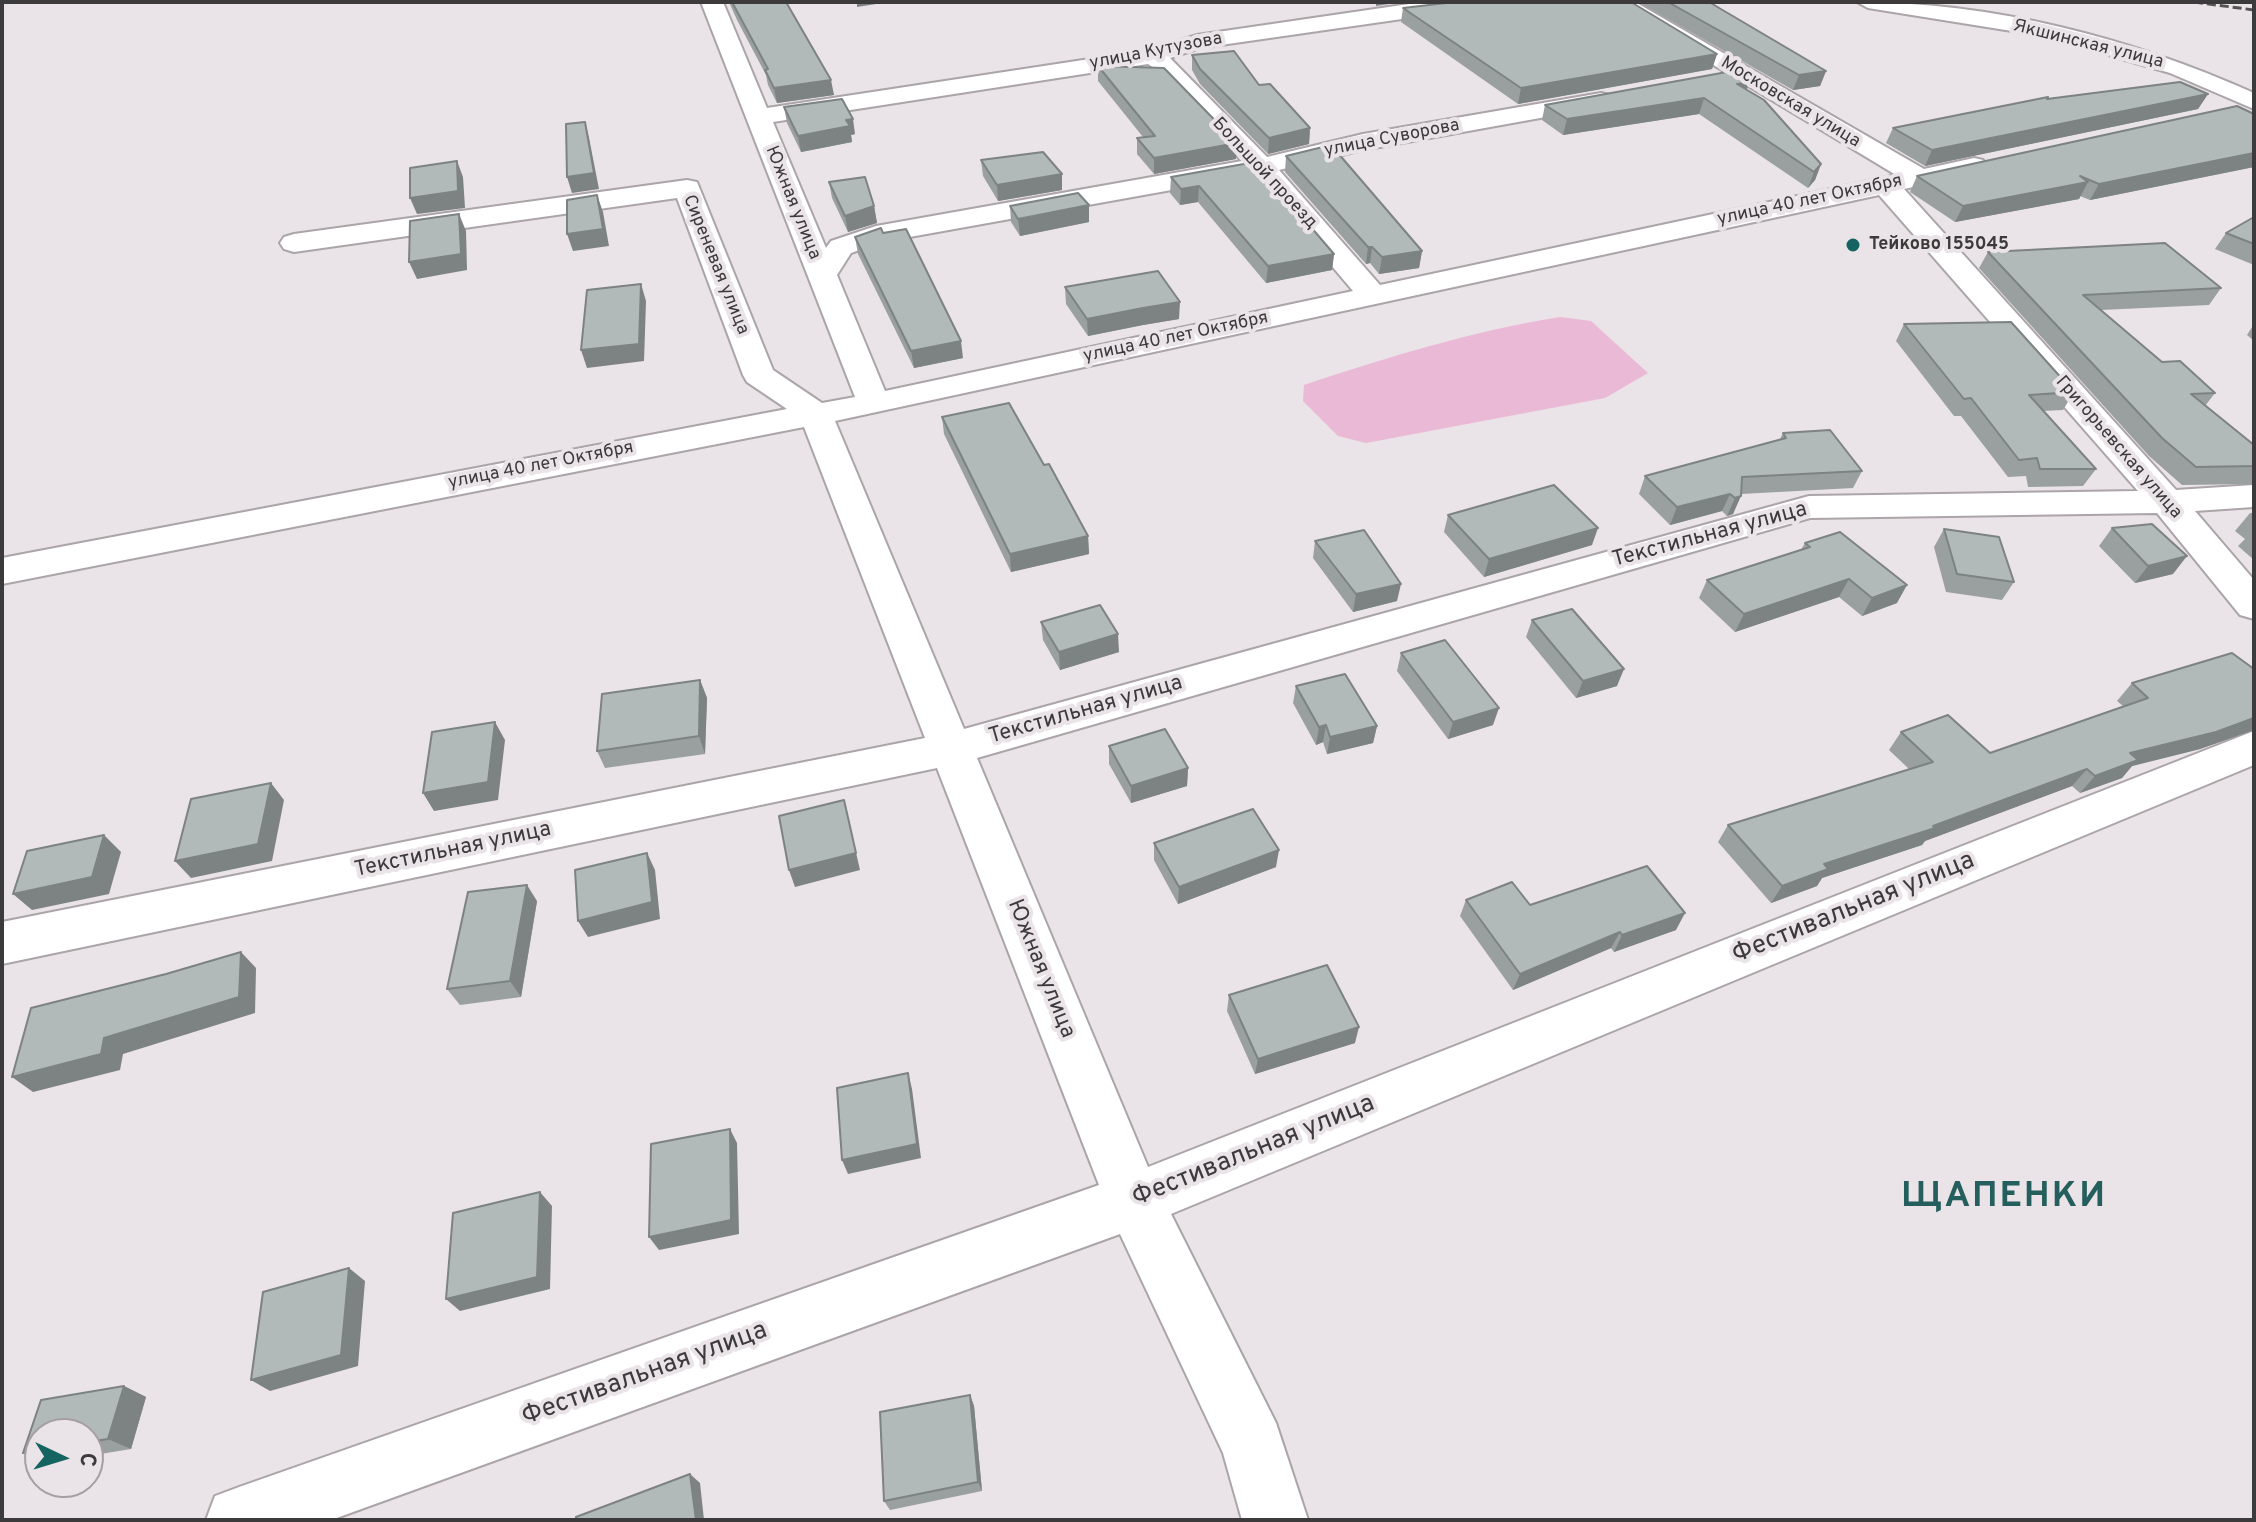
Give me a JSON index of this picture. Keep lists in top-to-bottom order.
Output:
{
  "streets": {
    "street": [
      "Якшинская улица",
      "улица Кутузова",
      "Московская улица",
      "улица Суворова",
      "Большой проезд",
      "улица 40 лет Октября",
      "Южная улица",
      "Сиреневая улица",
      "Григорьевская улица",
      "Текстильная улица",
      "Фестивальная улица"
    ]
  },
  "crossings": [
    ["улица Кутузова", "Большой проезд"],
    ["улица Кутузова", "Южная улица"],
    ["Московская улица", "улица 40 лет Октября"],
    ["улица Суворова", "Большой проезд"],
    ["улица Суворова", "Южная улица"],
    ["Большой проезд", "улица 40 лет Октября"],
    ["улица 40 лет Октября", "Южная улица"],
    ["улица 40 лет Октября", "Сиреневая улица"],
    ["улица 40 лет Октября", "Григорьевская улица"],
    ["Южная улица", "Сиреневая улица"],
    ["Южная улица", "Текстильная улица"],
    ["Южная улица", "Фестивальная улица"],
    ["Григорьевская улица", "Текстильная улица"]
  ],
  "districts": ["ЩАПЕНКИ"],
  "places": ["Тейково 155045"],
  "north": "right"
}
